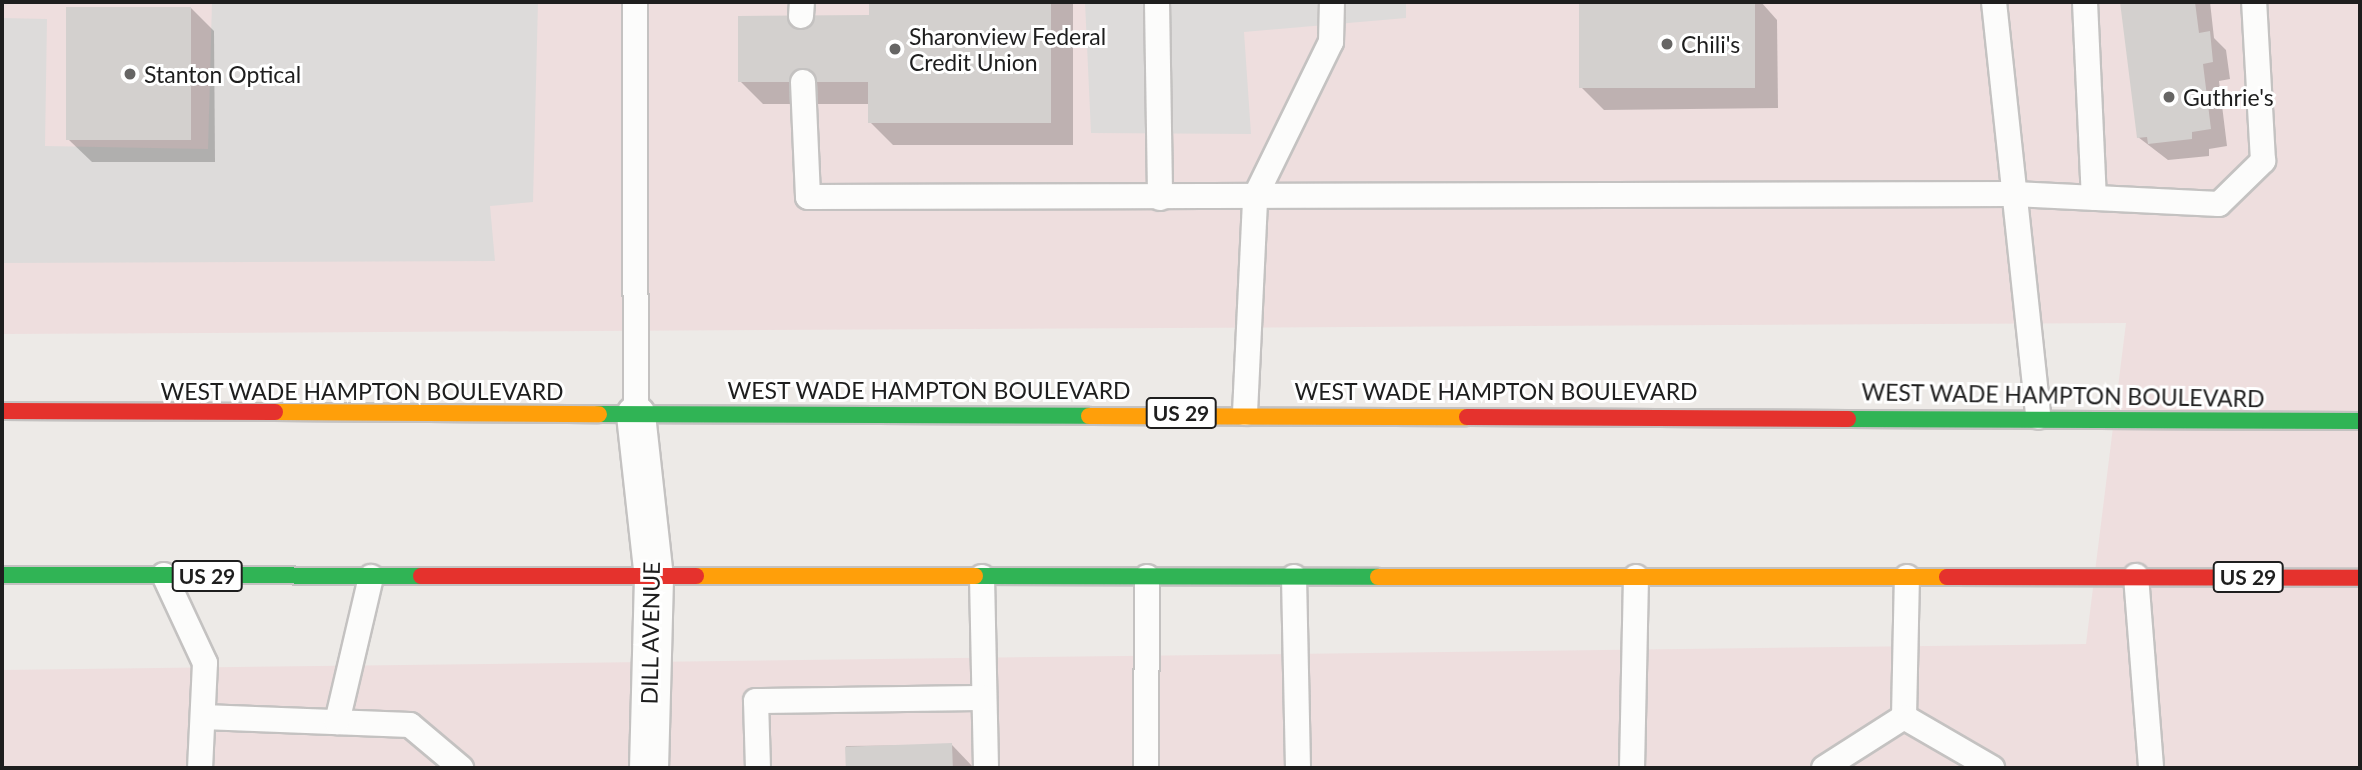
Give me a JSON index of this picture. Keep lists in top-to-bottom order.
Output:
{
  "streets": {
    "main road": ["WEST WADE HAMPTON BOULEVARD", "US 29"],
    "street": ["DILL AVENUE"]
  },
  "crossings": [
    ["WEST WADE HAMPTON BOULEVARD", "DILL AVENUE"],
    ["US 29", "DILL AVENUE"]
  ],
  "places": [
    "Chili's",
    "Sharonview Federal Credit Union",
    "Stanton Optical",
    "Guthrie's"
  ]
}
